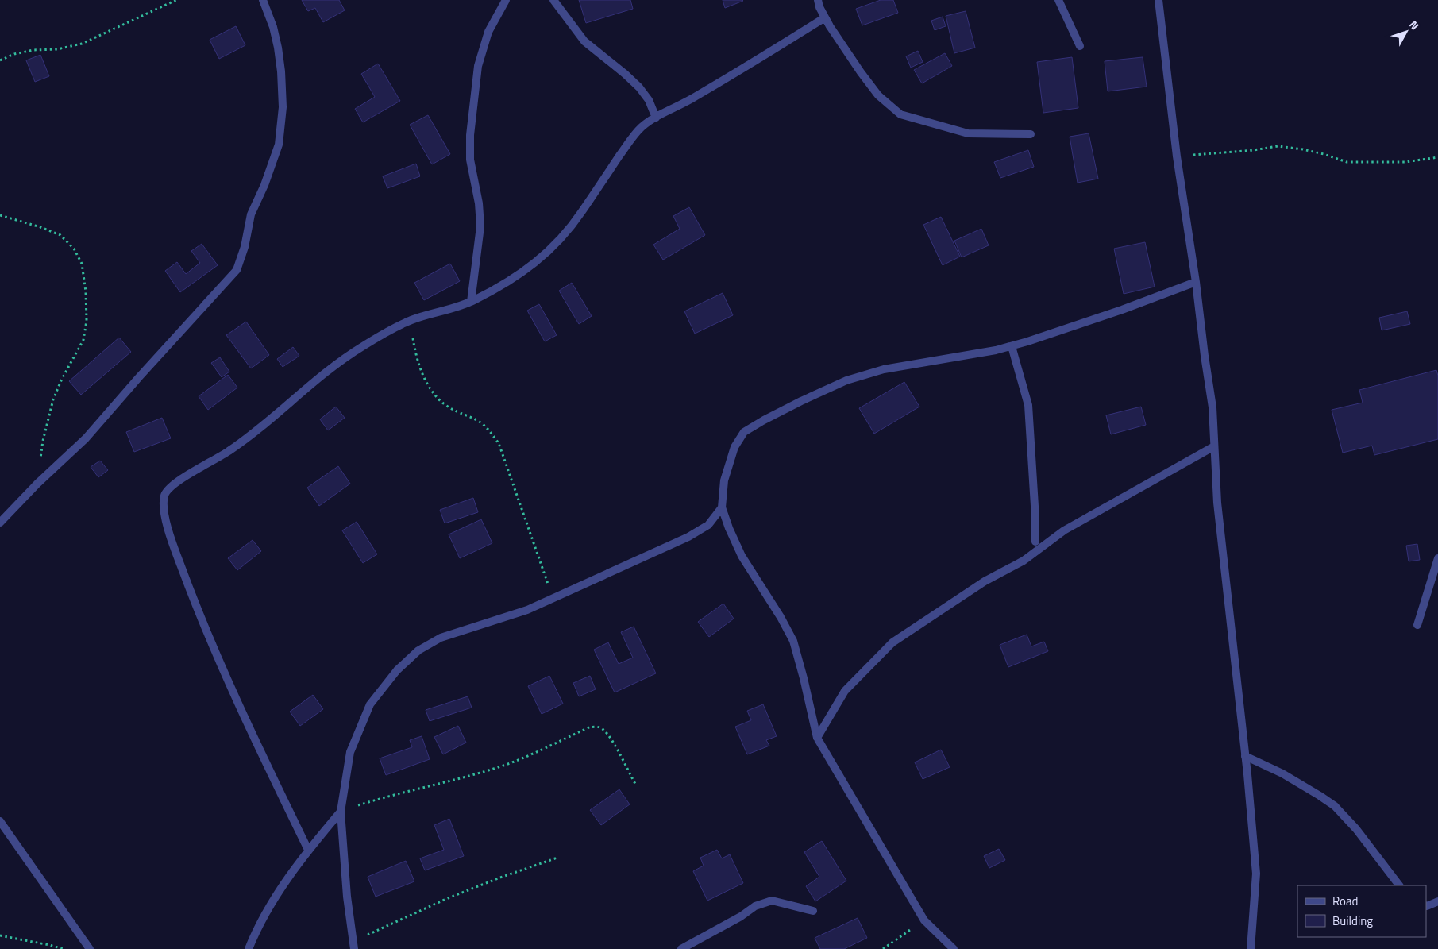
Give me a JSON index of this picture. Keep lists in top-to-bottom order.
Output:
{
  "legend": ["Road", "Building"],
  "north": "top right"
}
